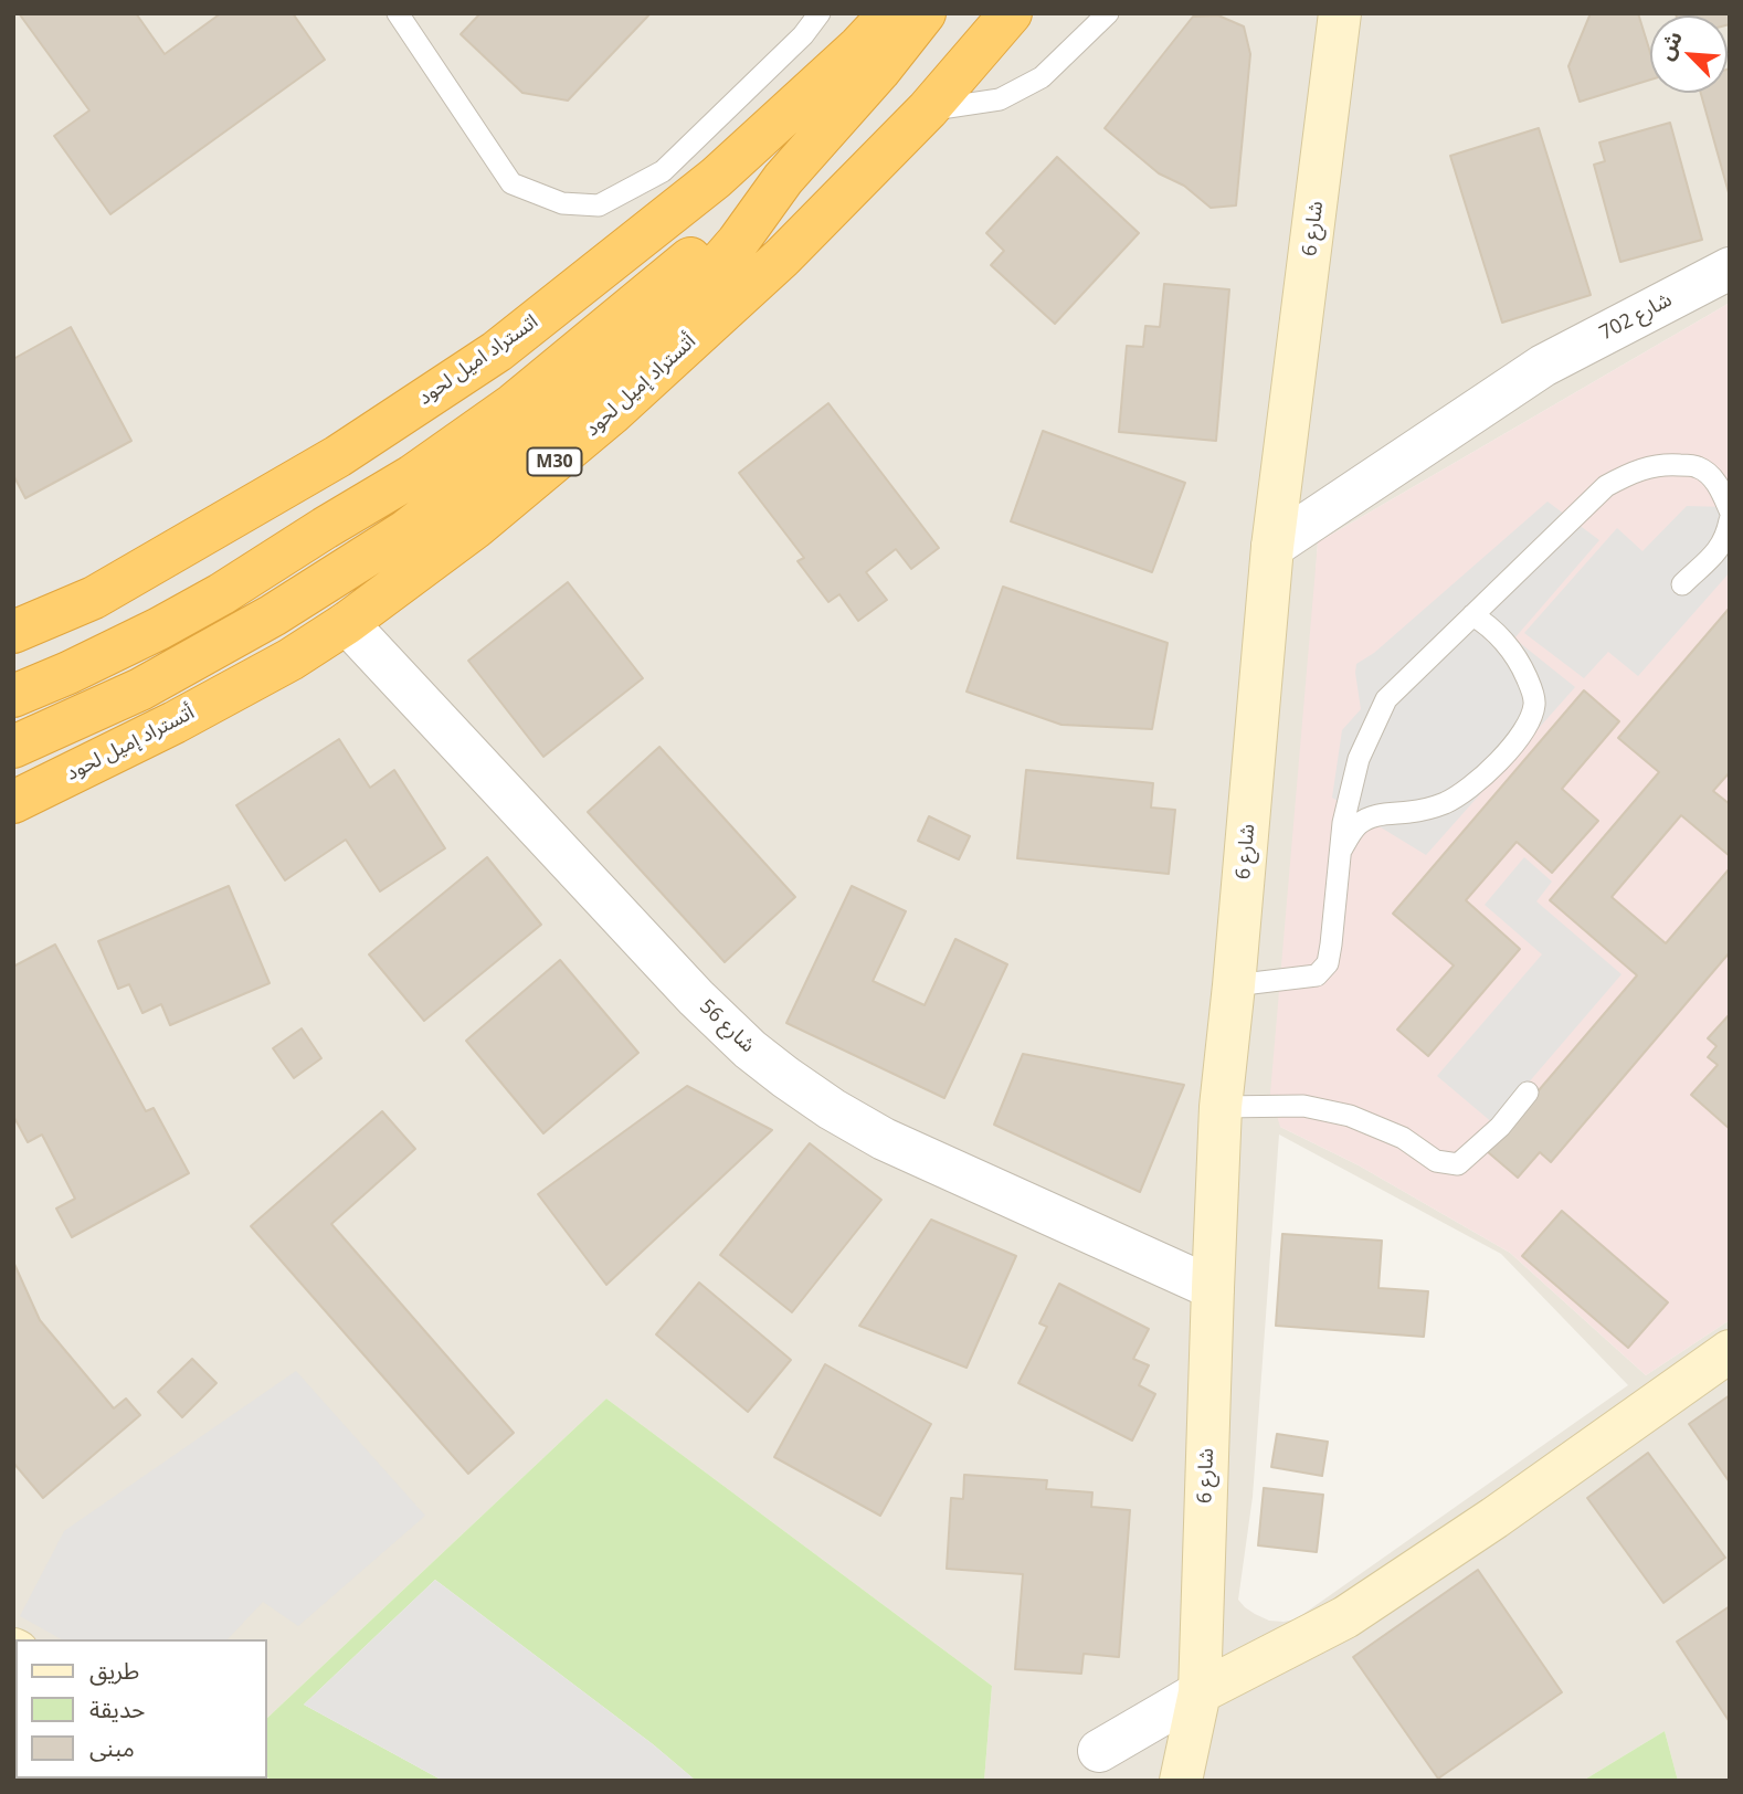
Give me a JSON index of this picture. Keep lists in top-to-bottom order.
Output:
{
  "streets": {
    "highway": ["اتستراد اميل لحود", "أتستراد إميل لحود", "M30"],
    "street": ["شارع 6", "شارع 702", "شارع 56"]
  },
  "crossings": [
    ["شارع 6", "شارع 702"],
    ["شارع 6", "شارع 56"],
    ["أتستراد إميل لحود", "شارع 56"]
  ],
  "legend": ["طريق", "حديقة", "مبنى"],
  "north": "top left"
}
